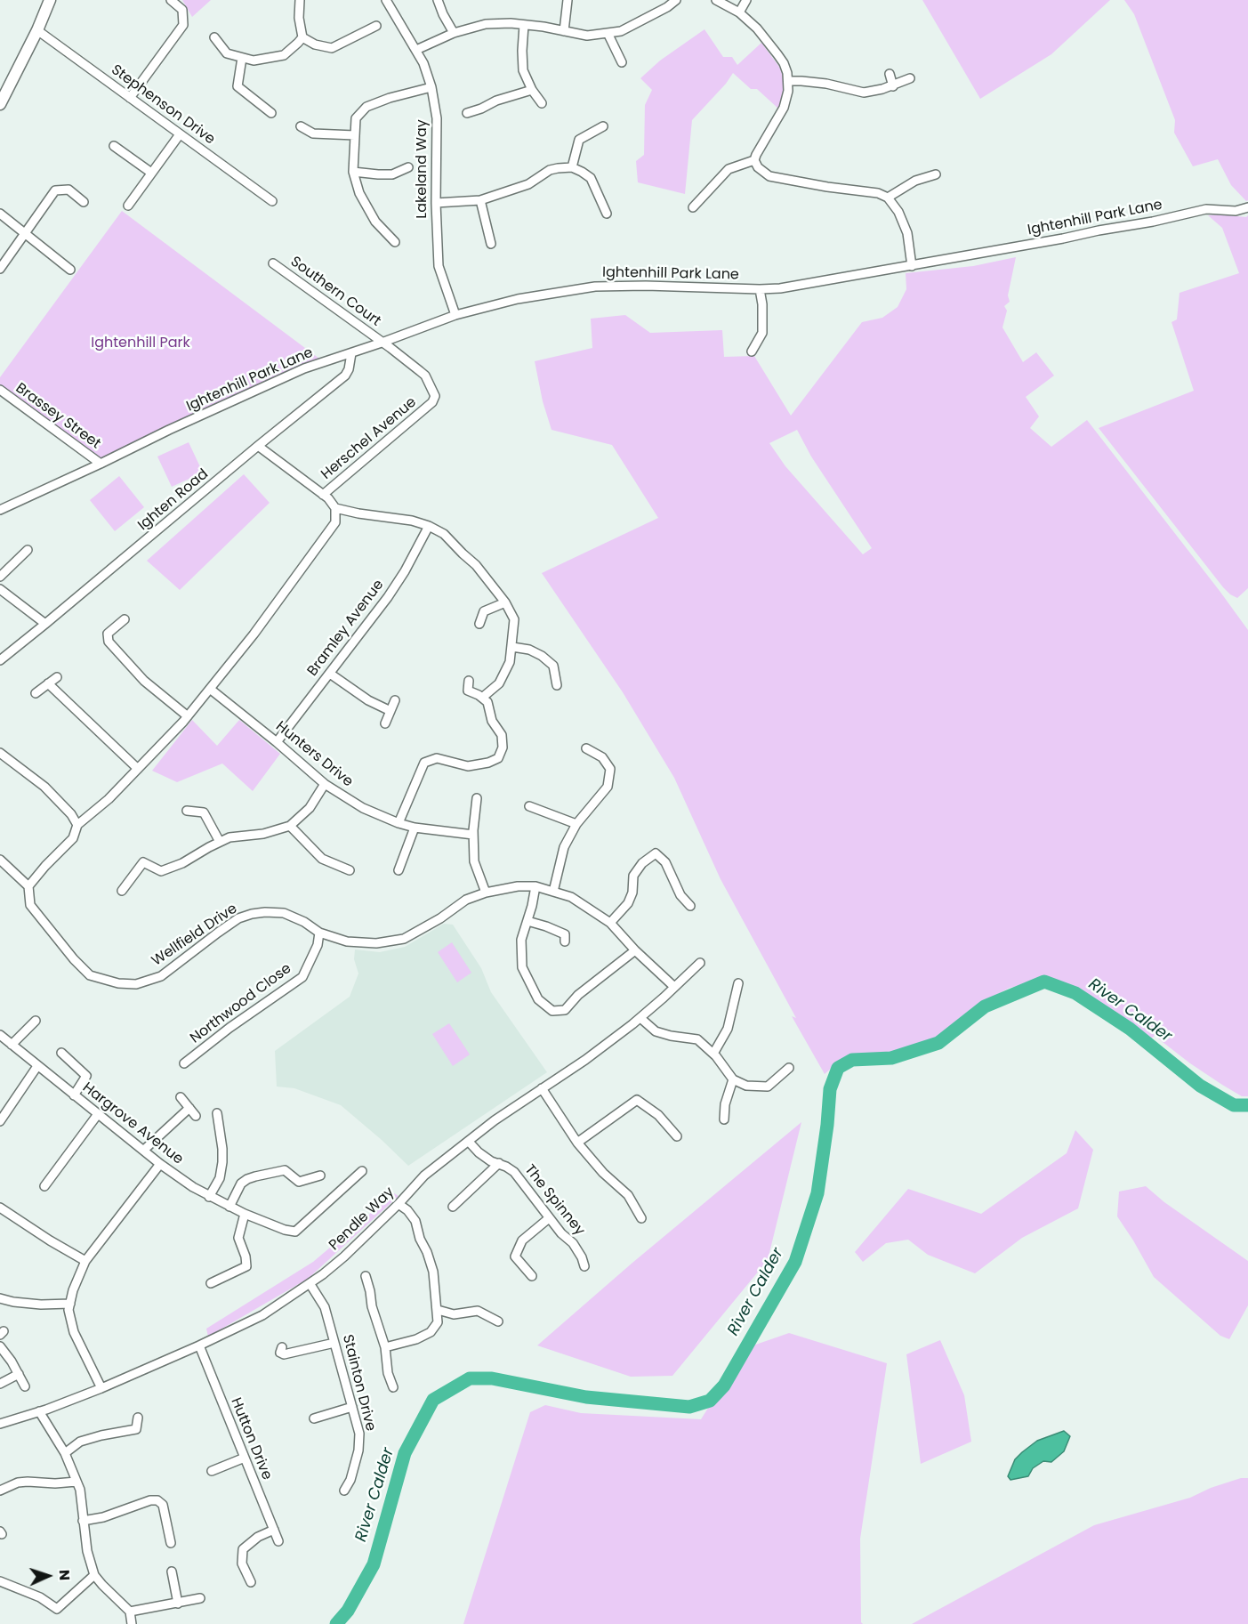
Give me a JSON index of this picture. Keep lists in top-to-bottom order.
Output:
{
  "streets": {
    "street": [
      "Stephenson Drive",
      "Lakeland Way",
      "Ightenhill Park Lane",
      "Southern Court",
      "Brassey Street",
      "Herschel Avenue",
      "Ighten Road",
      "Bramley Avenue",
      "Hunters Drive",
      "Wellfield Drive",
      "Northwood Close",
      "Hargrove Avenue",
      "The Spinney",
      "Pendle Way",
      "Stainton Drive",
      "Hutton Drive"
    ]
  },
  "crossings": [
    ["Lakeland Way", "Ightenhill Park Lane"],
    ["Ightenhill Park Lane", "Southern Court"],
    ["Ightenhill Park Lane", "Brassey Street"],
    ["Ightenhill Park Lane", "Ighten Road"],
    ["Southern Court", "Herschel Avenue"],
    ["Bramley Avenue", "Hunters Drive"],
    ["Wellfield Drive", "Northwood Close"],
    ["Wellfield Drive", "Pendle Way"],
    ["The Spinney", "Pendle Way"],
    ["Pendle Way", "Stainton Drive"],
    ["Pendle Way", "Hutton Drive"]
  ],
  "water": ["River Calder"],
  "parks": ["Ightenhill Park"],
  "north": "right"
}
